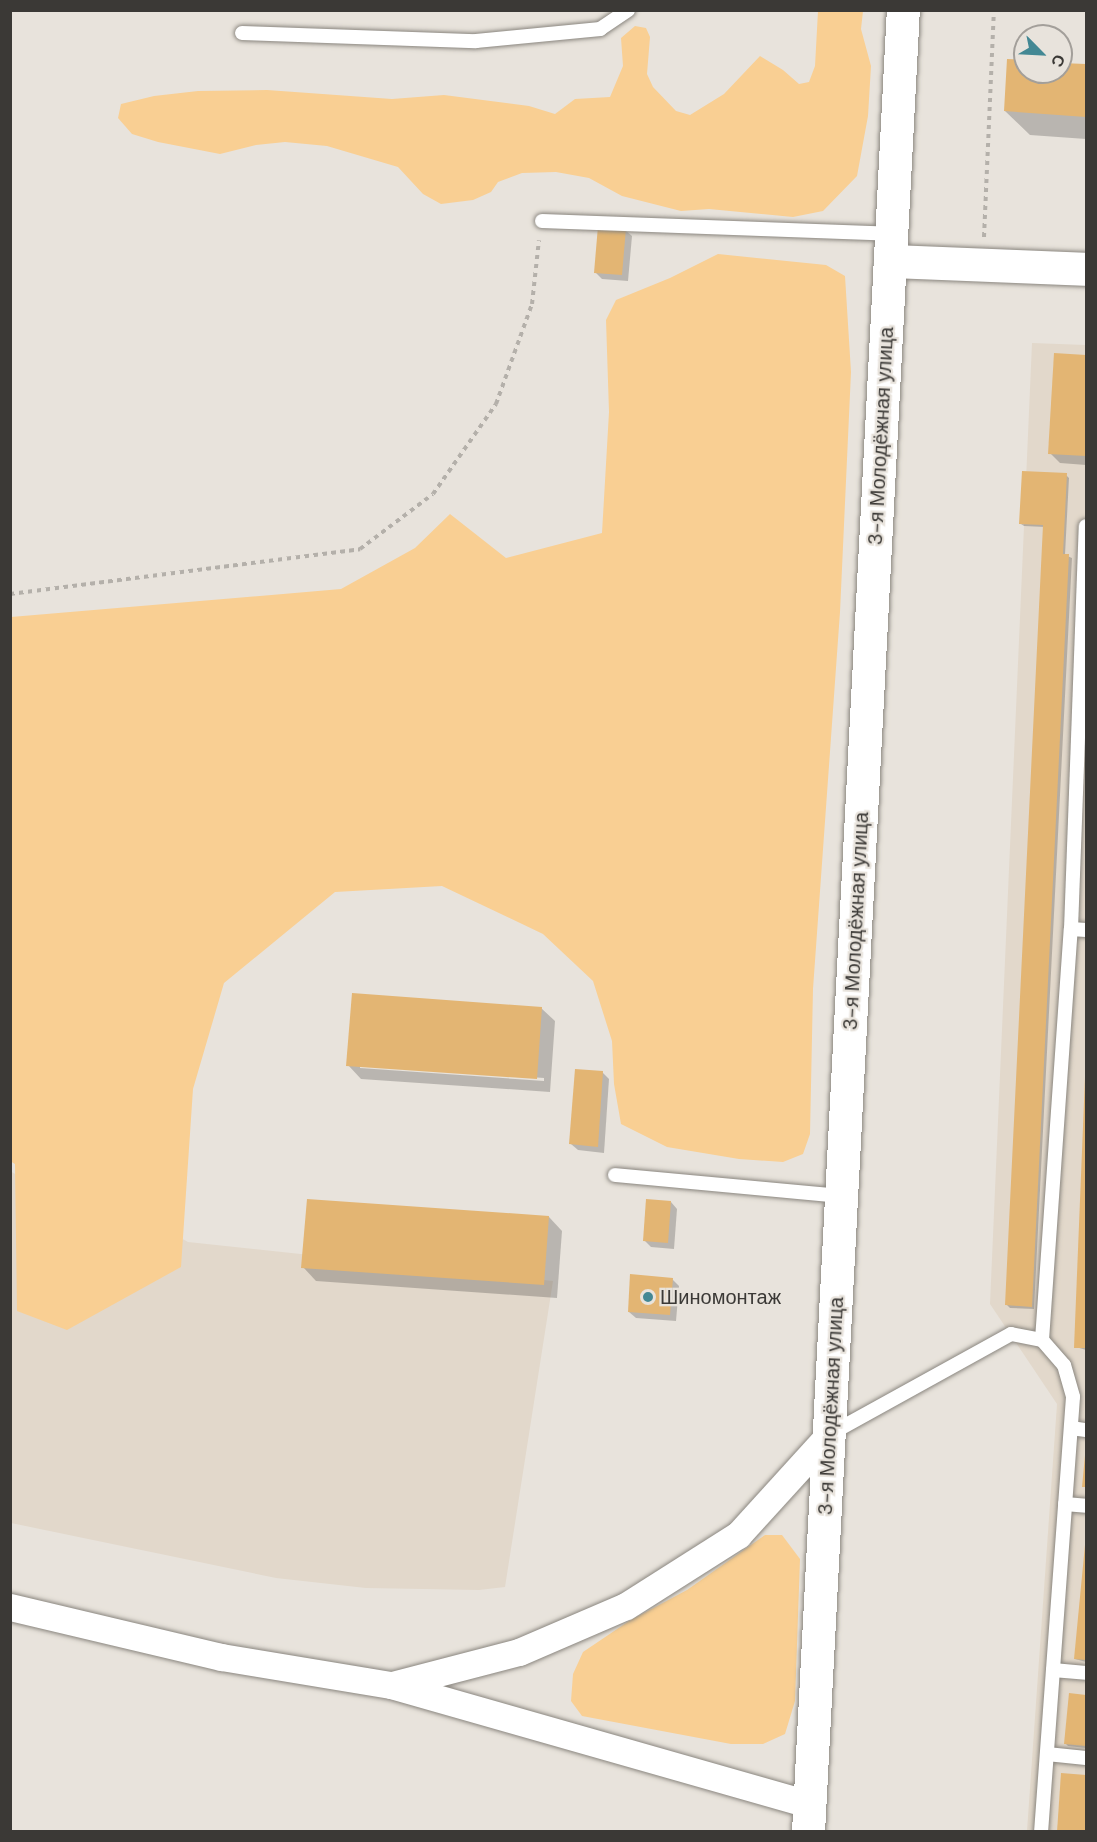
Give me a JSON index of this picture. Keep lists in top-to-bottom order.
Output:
{
  "streets": {
    "main road": ["3-я Молодёжная улица"]
  },
  "places": ["Шиномонтаж"],
  "north": "bottom right"
}
